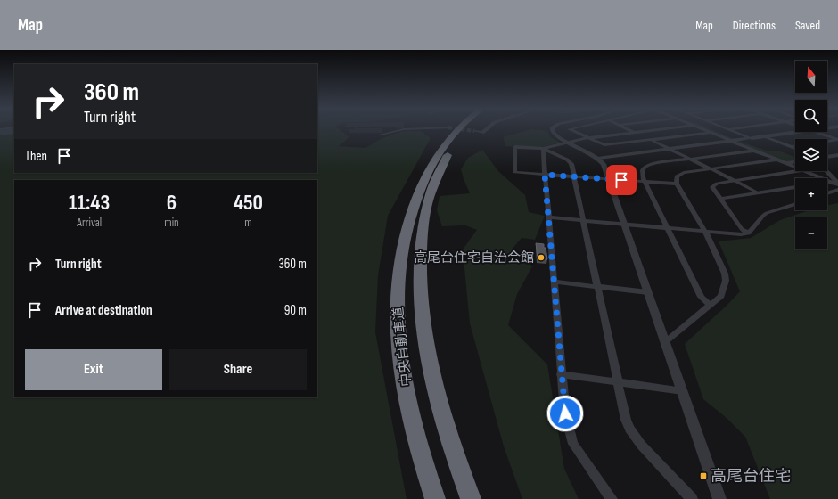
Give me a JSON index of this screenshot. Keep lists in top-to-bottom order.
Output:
{
  "streets": {
    "highway": ["中央自動車道"]
  },
  "places": {
    "other": ["高尾台住宅自治会館"],
    "transit": ["高尾台住宅"]
  },
  "north": "top",
  "page": {
    "header": "Map",
    "nav": ["Map", "Directions", "Saved"],
    "map_buttons": ["+", "−"],
    "turn": ["360 m", "Turn right"],
    "then": "Then",
    "eta": [
      "11:43",
      "Arrival",
      "6",
      "min",
      "450",
      "m"
    ],
    "list": [
      {
        "name": "Turn right",
        "value": "360 m"
      },
      {
        "name": "Arrive at destination",
        "value": "90 m"
      }
    ],
    "buttons": ["Exit", "Share"]
  }
}
